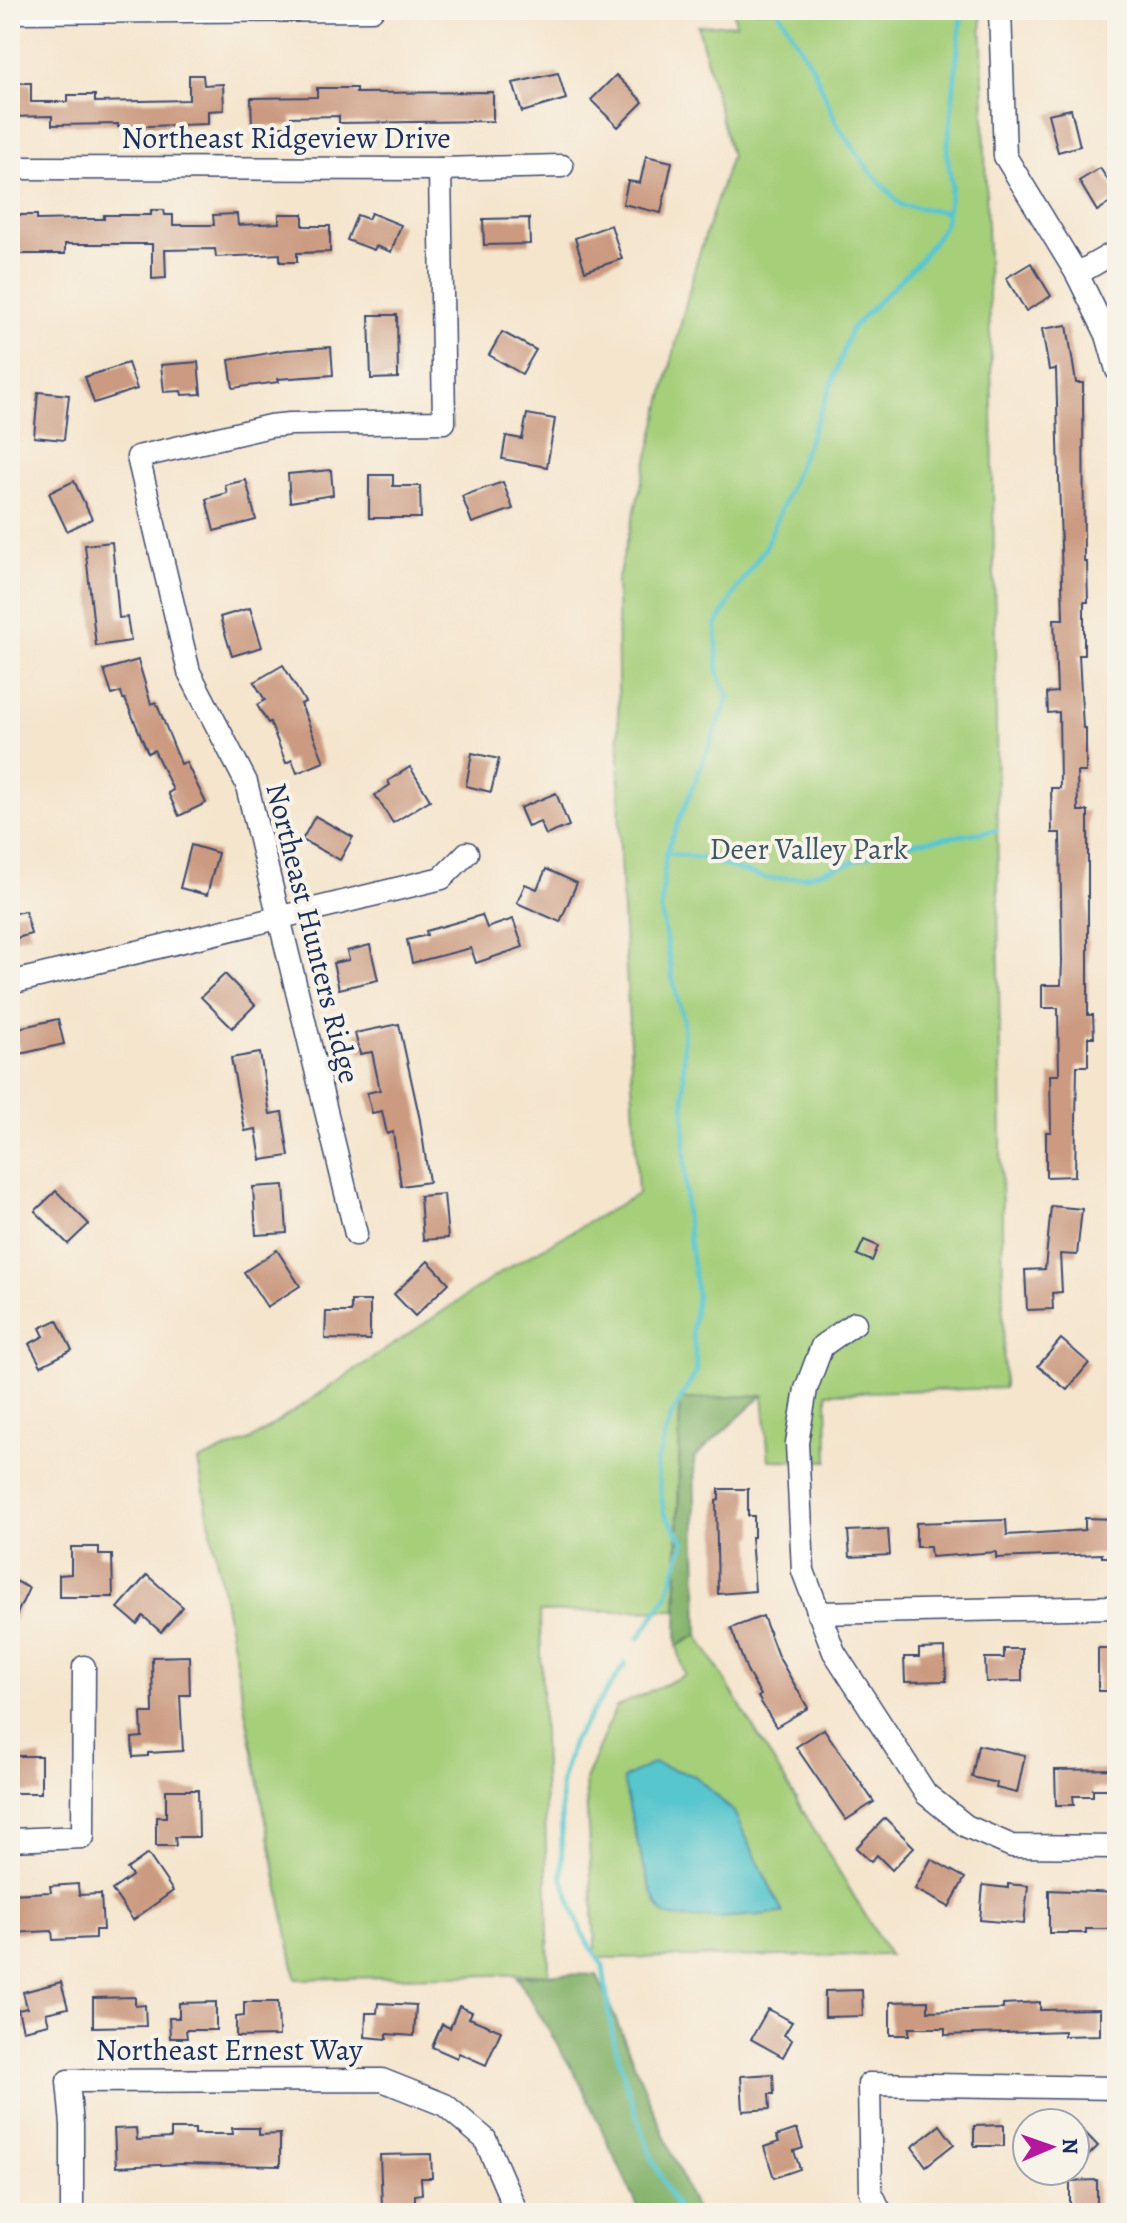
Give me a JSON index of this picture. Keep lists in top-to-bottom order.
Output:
{
  "streets": {
    "street": ["Northeast Ridgeview Drive", "Northeast Hunters Ridge", "Northeast Ernest Way"]
  },
  "crossings": [
    ["Northeast Ridgeview Drive", "Northeast Hunters Ridge"]
  ],
  "parks": ["Deer Valley Park"],
  "north": "right"
}
